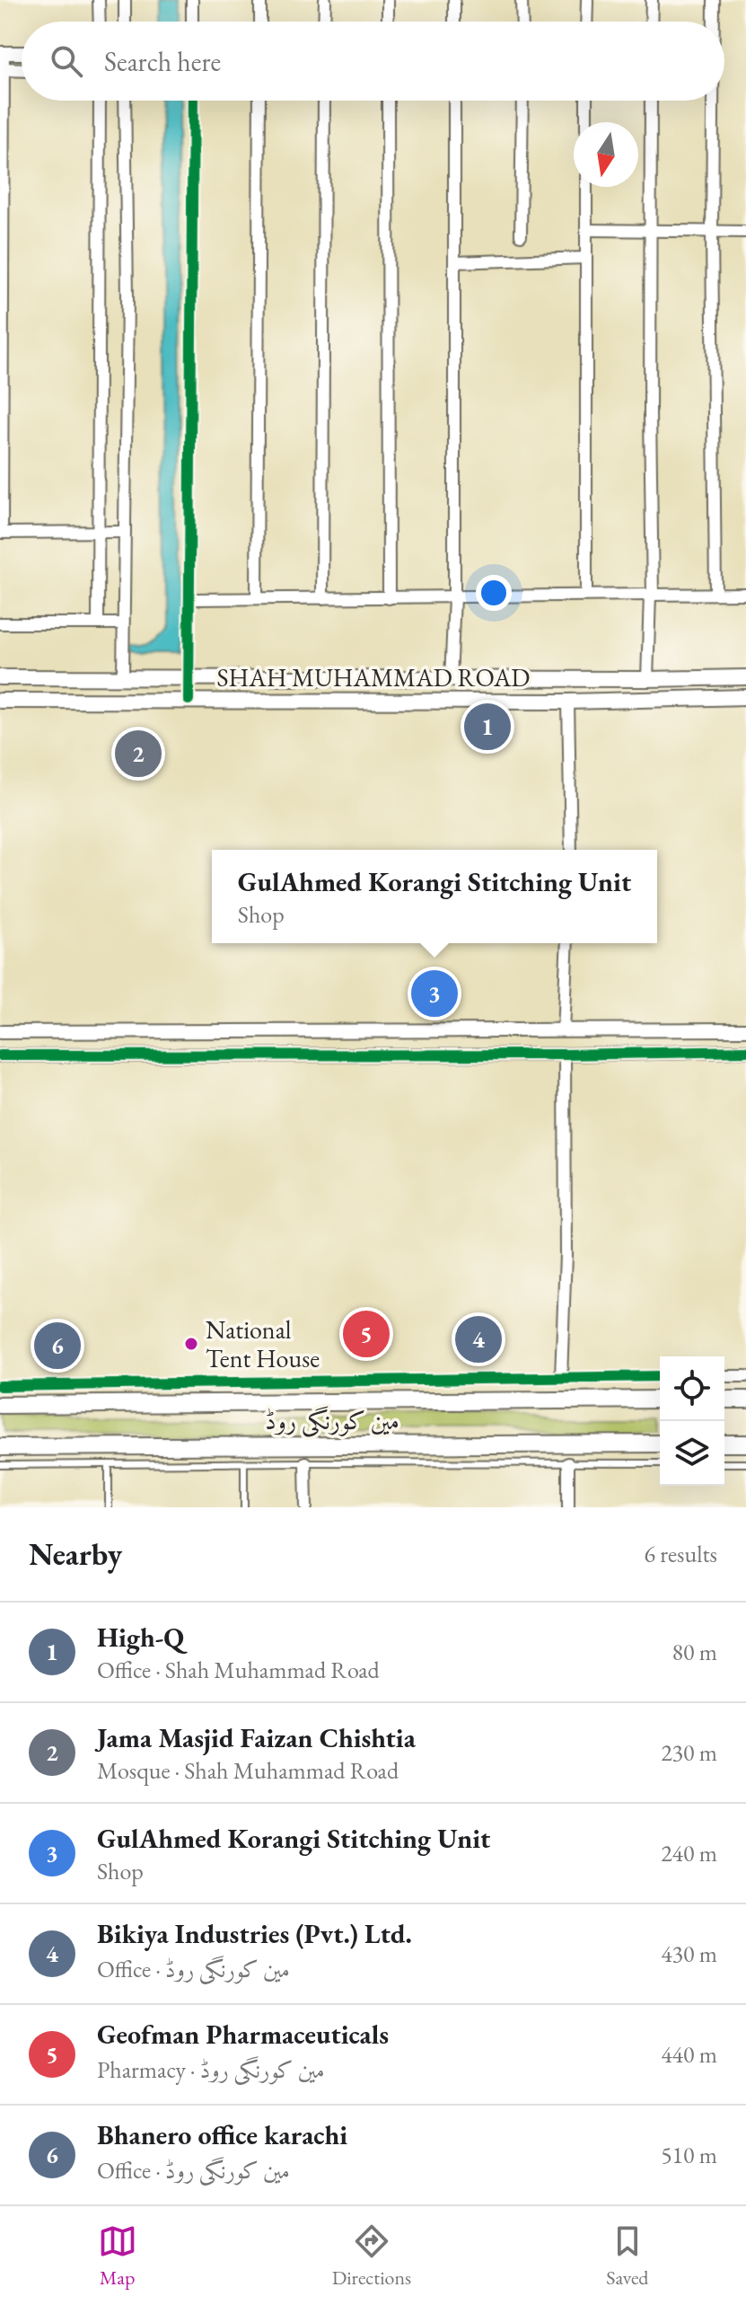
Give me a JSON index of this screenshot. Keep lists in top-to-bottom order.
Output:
{
  "streets": {
    "main road": ["SHAH MUHAMMAD ROAD", "مین کورنگی روڈ"]
  },
  "places": ["National Tent House"],
  "north": "bottom",
  "page": {
    "search": "Search here",
    "pins": [
      "1",
      "2",
      "3",
      "5",
      "4",
      "6"
    ],
    "popup": ["GulAhmed Korangi Stitching Unit", "Shop"],
    "heading": ["Nearby", "6 results"],
    "list": [
      {
        "mark": "1",
        "name": "High-Q",
        "note": "Office · Shah Muhammad Road",
        "value": "80 m"
      },
      {
        "mark": "2",
        "name": "Jama Masjid Faizan Chishtia",
        "note": "Mosque · Shah Muhammad Road",
        "value": "230 m"
      },
      {
        "mark": "3",
        "name": "GulAhmed Korangi Stitching Unit",
        "note": "Shop",
        "value": "240 m"
      },
      {
        "mark": "4",
        "name": "Bikiya Industries (Pvt.) Ltd.",
        "note": "Office · مین کورنگی روڈ",
        "value": "430 m"
      },
      {
        "mark": "5",
        "name": "Geofman Pharmaceuticals",
        "note": "Pharmacy · مین کورنگی روڈ",
        "value": "440 m"
      },
      {
        "mark": "6",
        "name": "Bhanero office karachi",
        "note": "Office · مین کورنگی روڈ",
        "value": "510 m"
      }
    ],
    "nav": ["Map", "Directions", "Saved"]
  }
}
